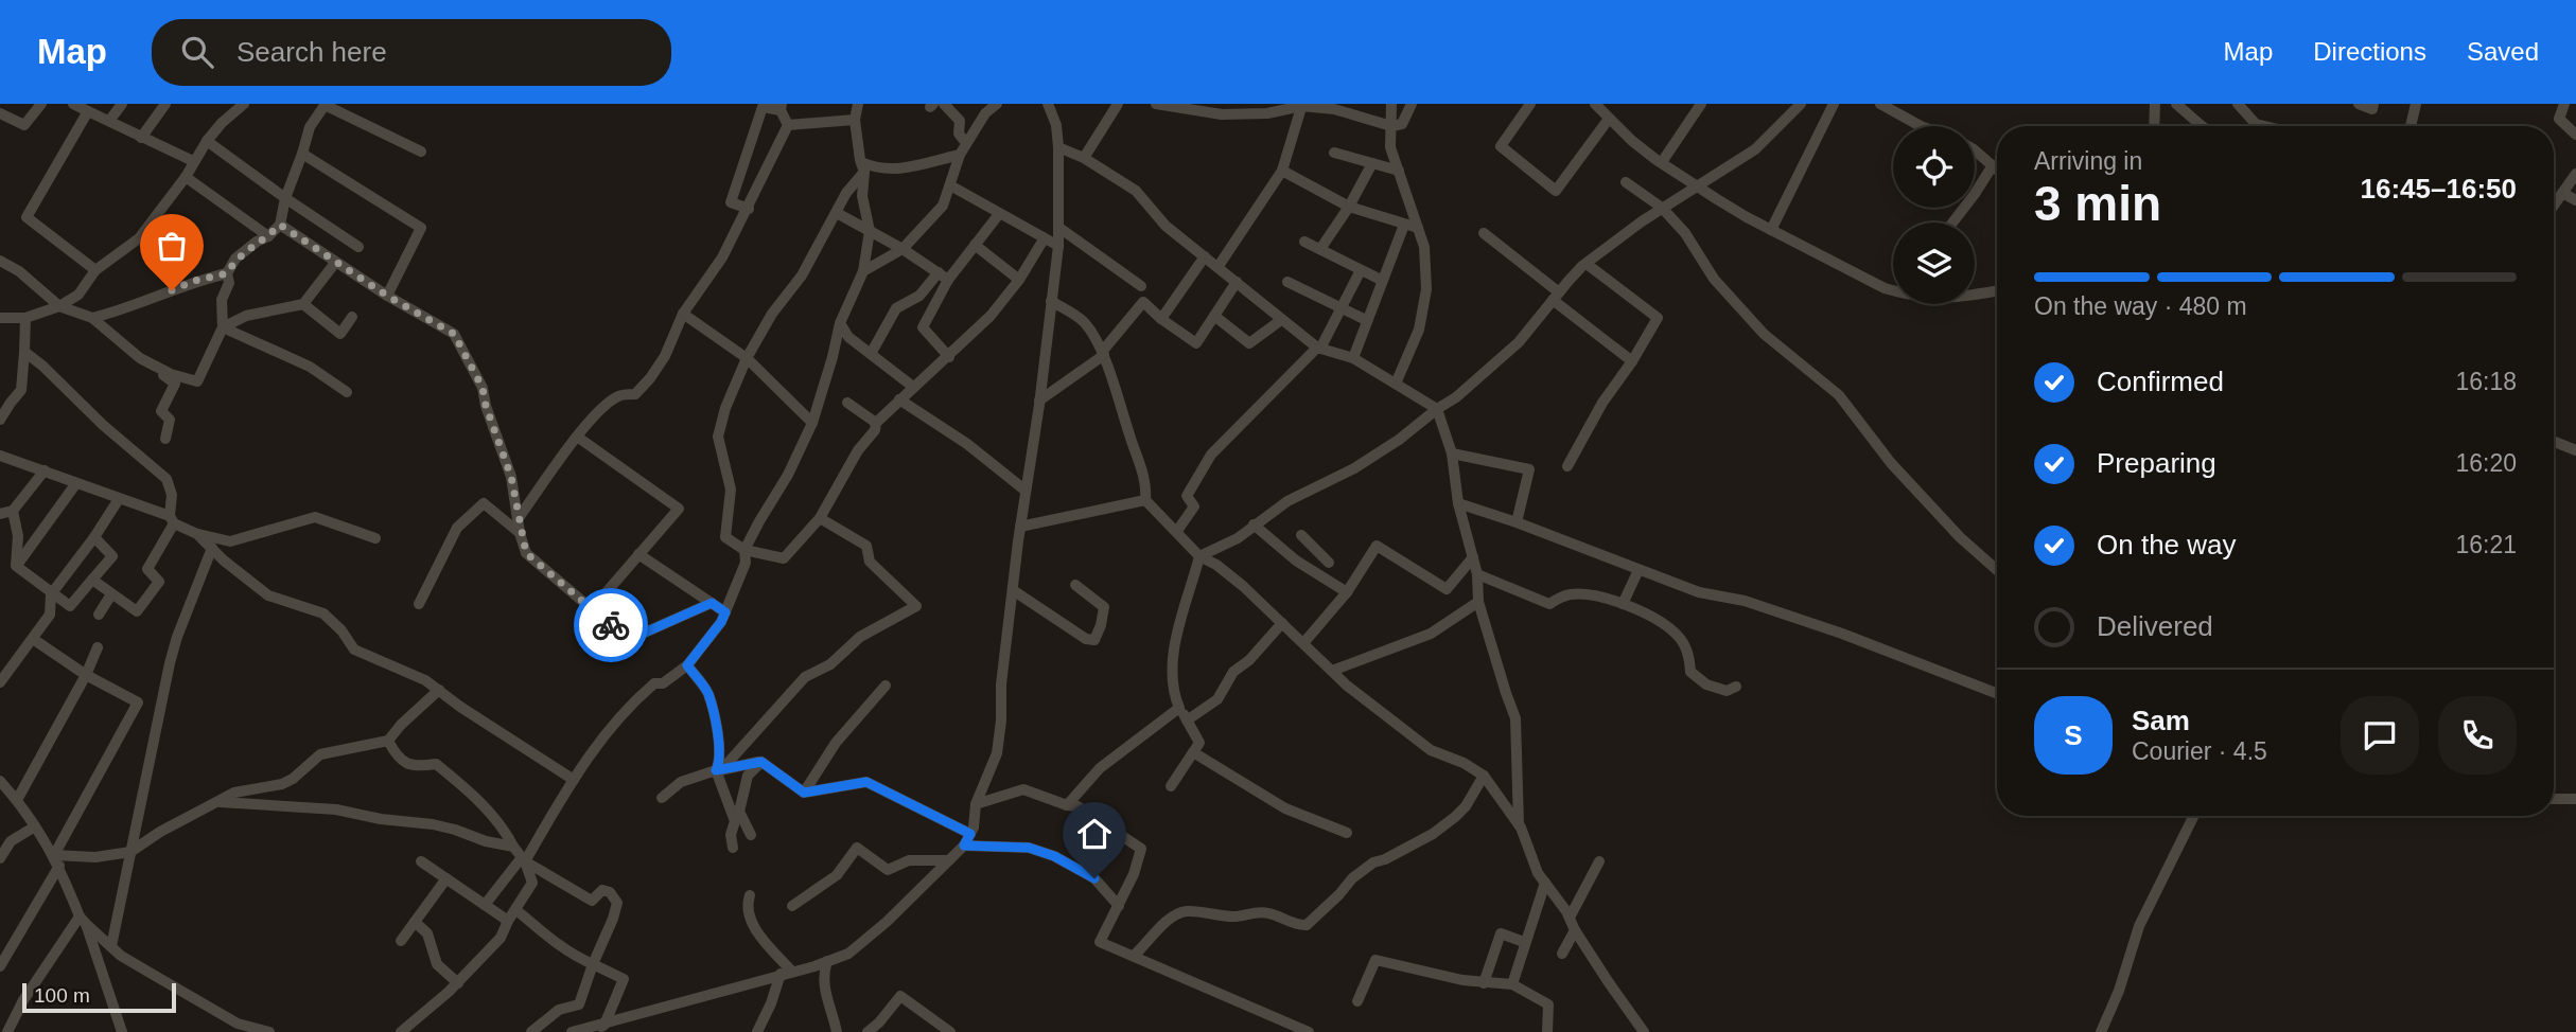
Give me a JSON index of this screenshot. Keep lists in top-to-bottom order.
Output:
{
  "scale_bar": "100 m",
  "page": {
    "header": "Map",
    "search": "Search here",
    "nav": ["Map", "Directions", "Saved"],
    "heading": ["3 min", "Arriving in", "16:45–16:50"],
    "panel": ["Sam", "Courier · 4.5"],
    "bar": "On the way · 480 m",
    "list": [
      ["Confirmed", "16:18"],
      ["Preparing", "16:20"],
      ["On the way", "16:21"],
      "Delivered"
    ],
    "round": "S",
    "scale": "100 m"
  }
}
